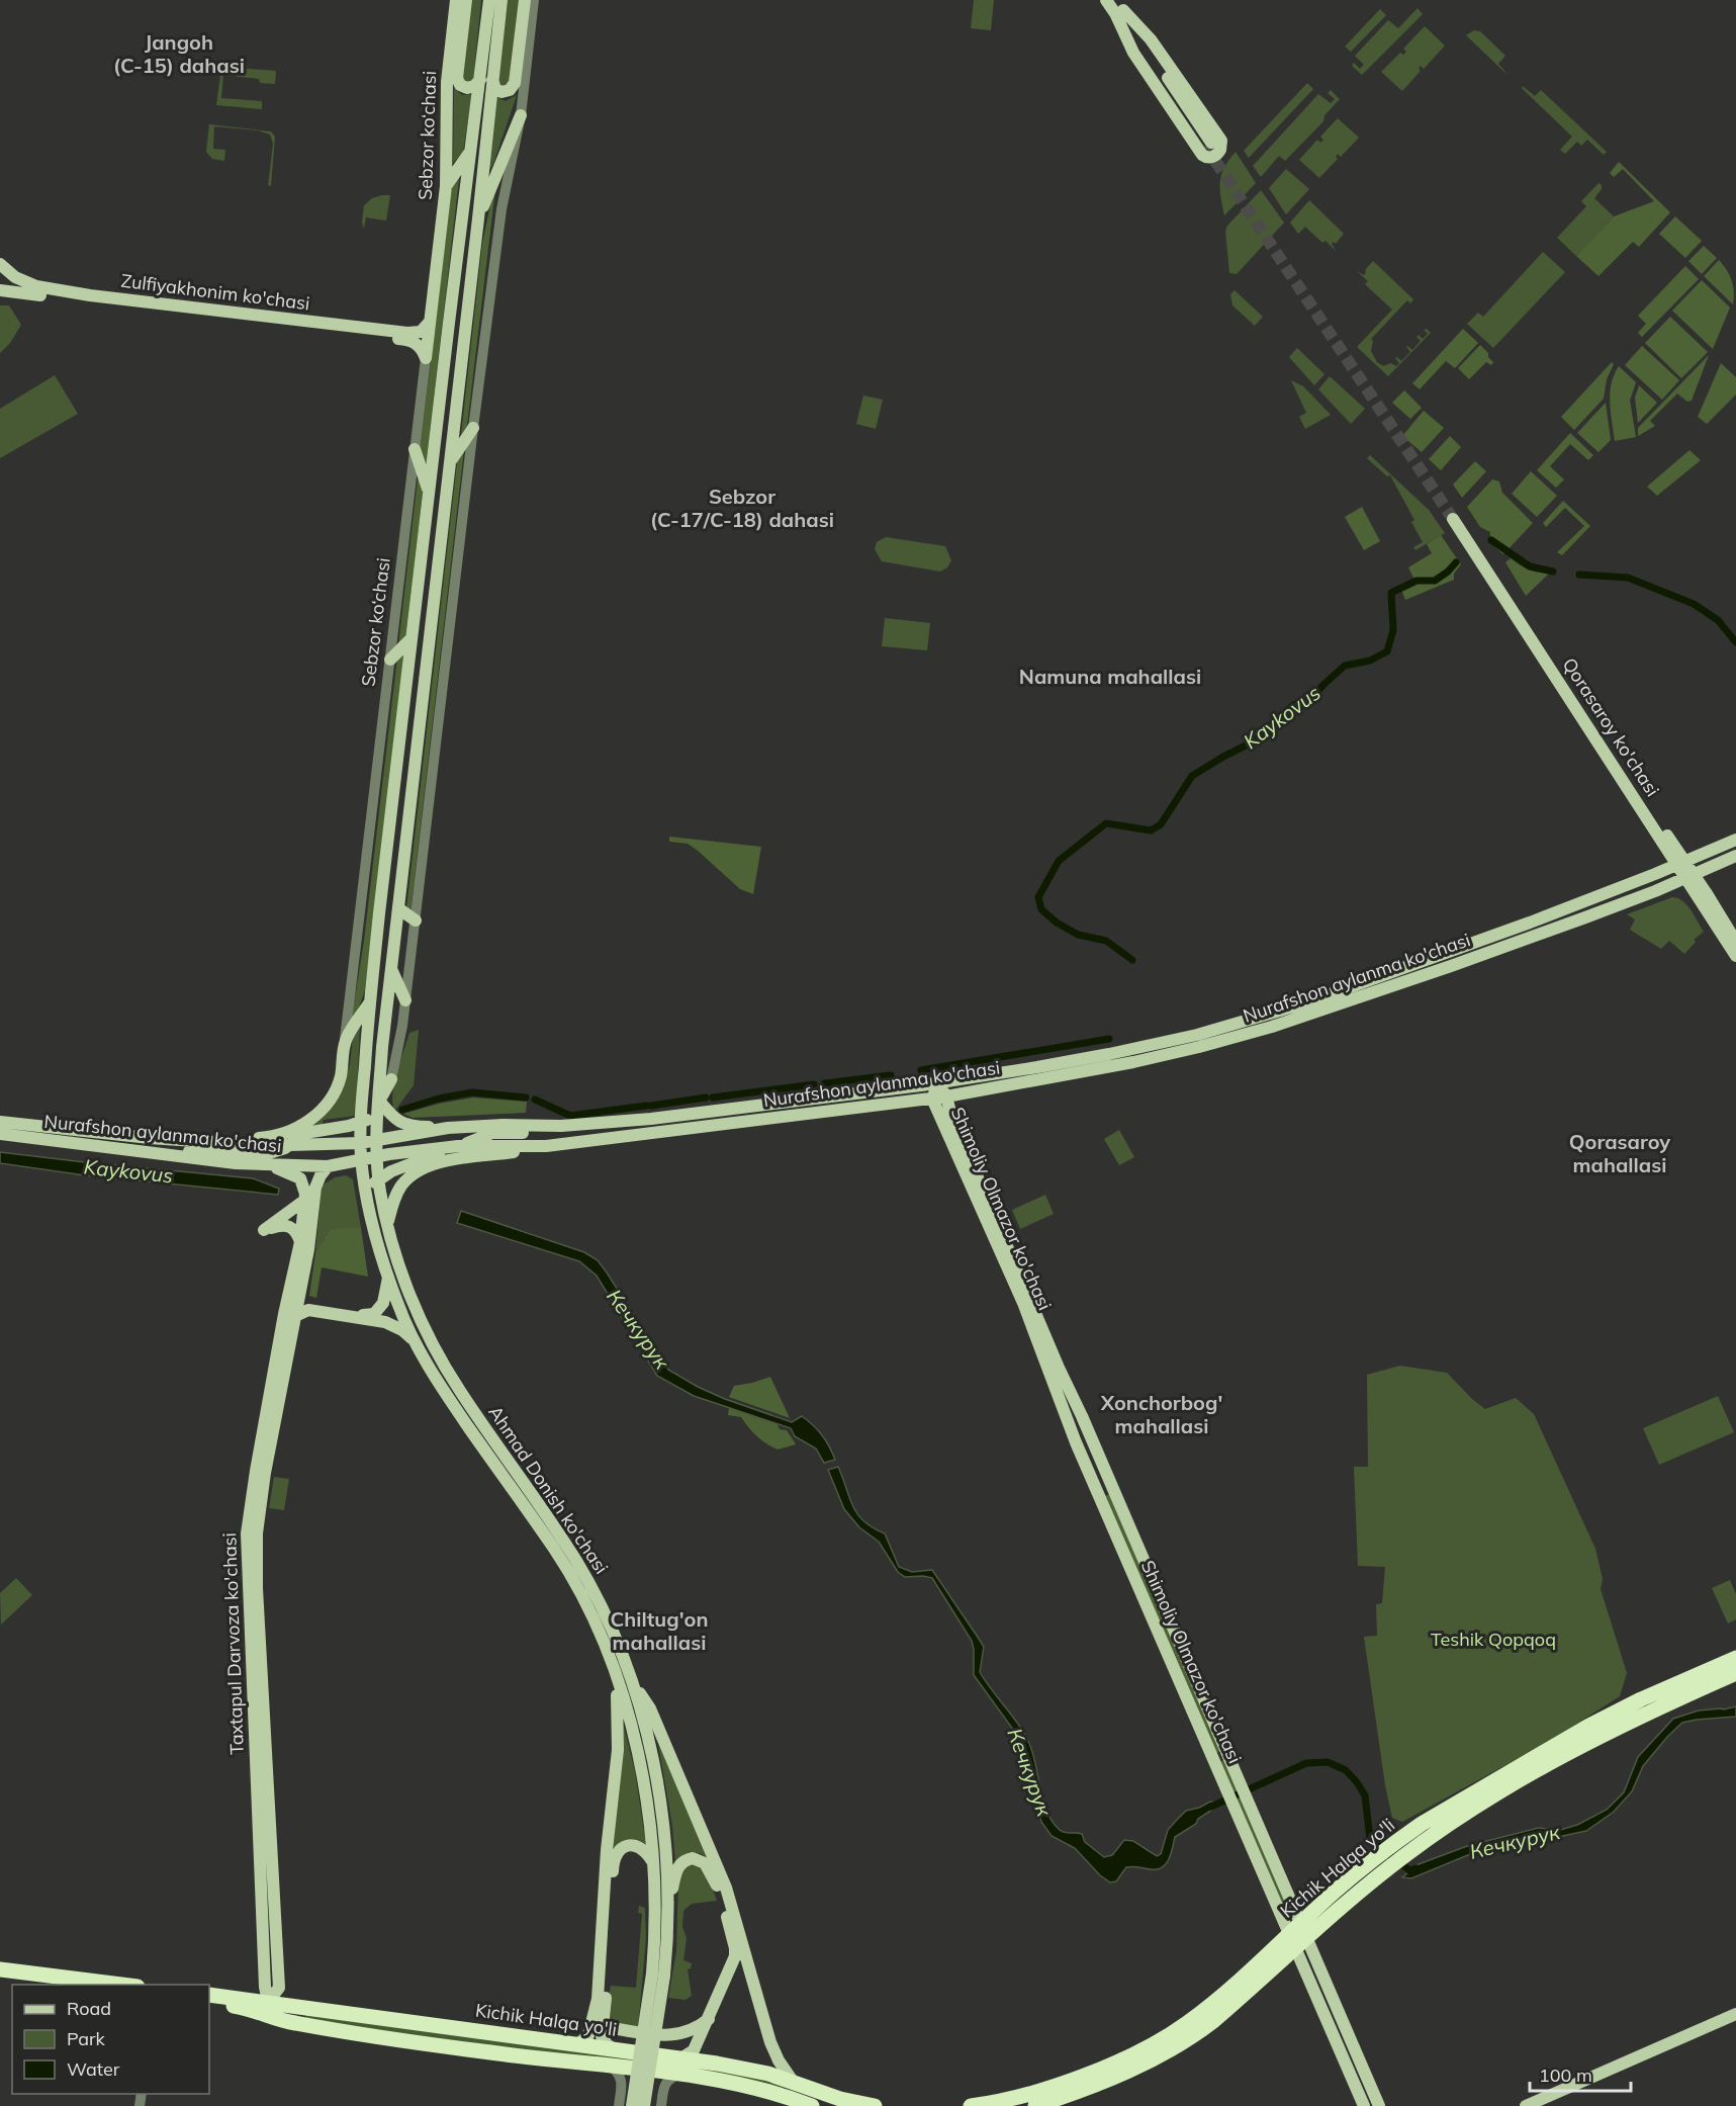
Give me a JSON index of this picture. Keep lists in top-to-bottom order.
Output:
{
  "streets": {
    "highway": ["Kichik Halqa yo'li"],
    "main road": [
      "Sebzor ko‘chasi",
      "Zulfiyakhonim ko'chasi",
      "Qorasaroy ko'chasi",
      "Nurafshon aylanma ko'chasi",
      "Shimoliy Olmazor ko'chasi",
      "Ahmad Donish ko'chasi",
      "Taxtapul Darvoza ko'chasi"
    ]
  },
  "crossings": [
    ["Sebzor ko‘chasi", "Zulfiyakhonim ko'chasi"],
    ["Sebzor ko‘chasi", "Nurafshon aylanma ko'chasi"],
    ["Sebzor ko‘chasi", "Ahmad Donish ko'chasi"],
    ["Qorasaroy ko'chasi", "Nurafshon aylanma ko'chasi"],
    ["Nurafshon aylanma ko'chasi", "Shimoliy Olmazor ko'chasi"],
    ["Nurafshon aylanma ko'chasi", "Ahmad Donish ko'chasi"],
    ["Nurafshon aylanma ko'chasi", "Taxtapul Darvoza ko'chasi"],
    ["Shimoliy Olmazor ko'chasi", "Kichik Halqa yo'li"],
    ["Taxtapul Darvoza ko'chasi", "Kichik Halqa yo'li"]
  ],
  "districts": [
    "Jangoh (C-15) dahasi",
    "Sebzor (C-17/C-18) dahasi",
    "Namuna mahallasi",
    "Qorasaroy mahallasi",
    "Xonchorbog' mahallasi",
    "Chiltug'on mahallasi"
  ],
  "water": ["Kaykovus", "Кечкурук"],
  "parks": ["Teshik Qopqoq"],
  "legend": ["Road", "Park", "Water"],
  "scale_bar": "100 m"
}
